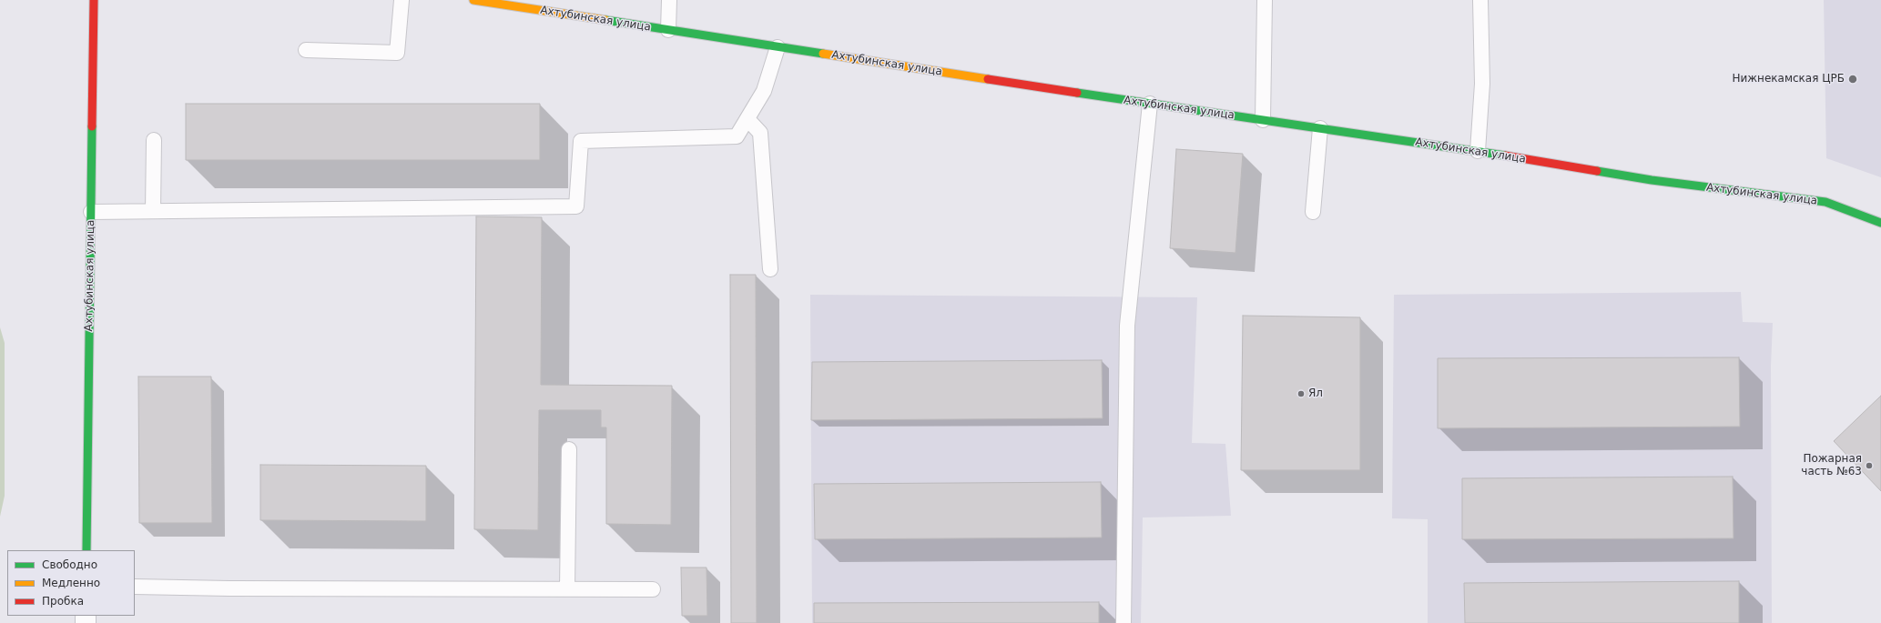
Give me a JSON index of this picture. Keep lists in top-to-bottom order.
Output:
{
  "streets": {
    "street": ["Ахтубинская улица"]
  },
  "places": ["Нижнекамская ЦРБ", "Ял", "Пожарная часть №63"],
  "legend": ["Свободно", "Медленно", "Пробка"]
}
